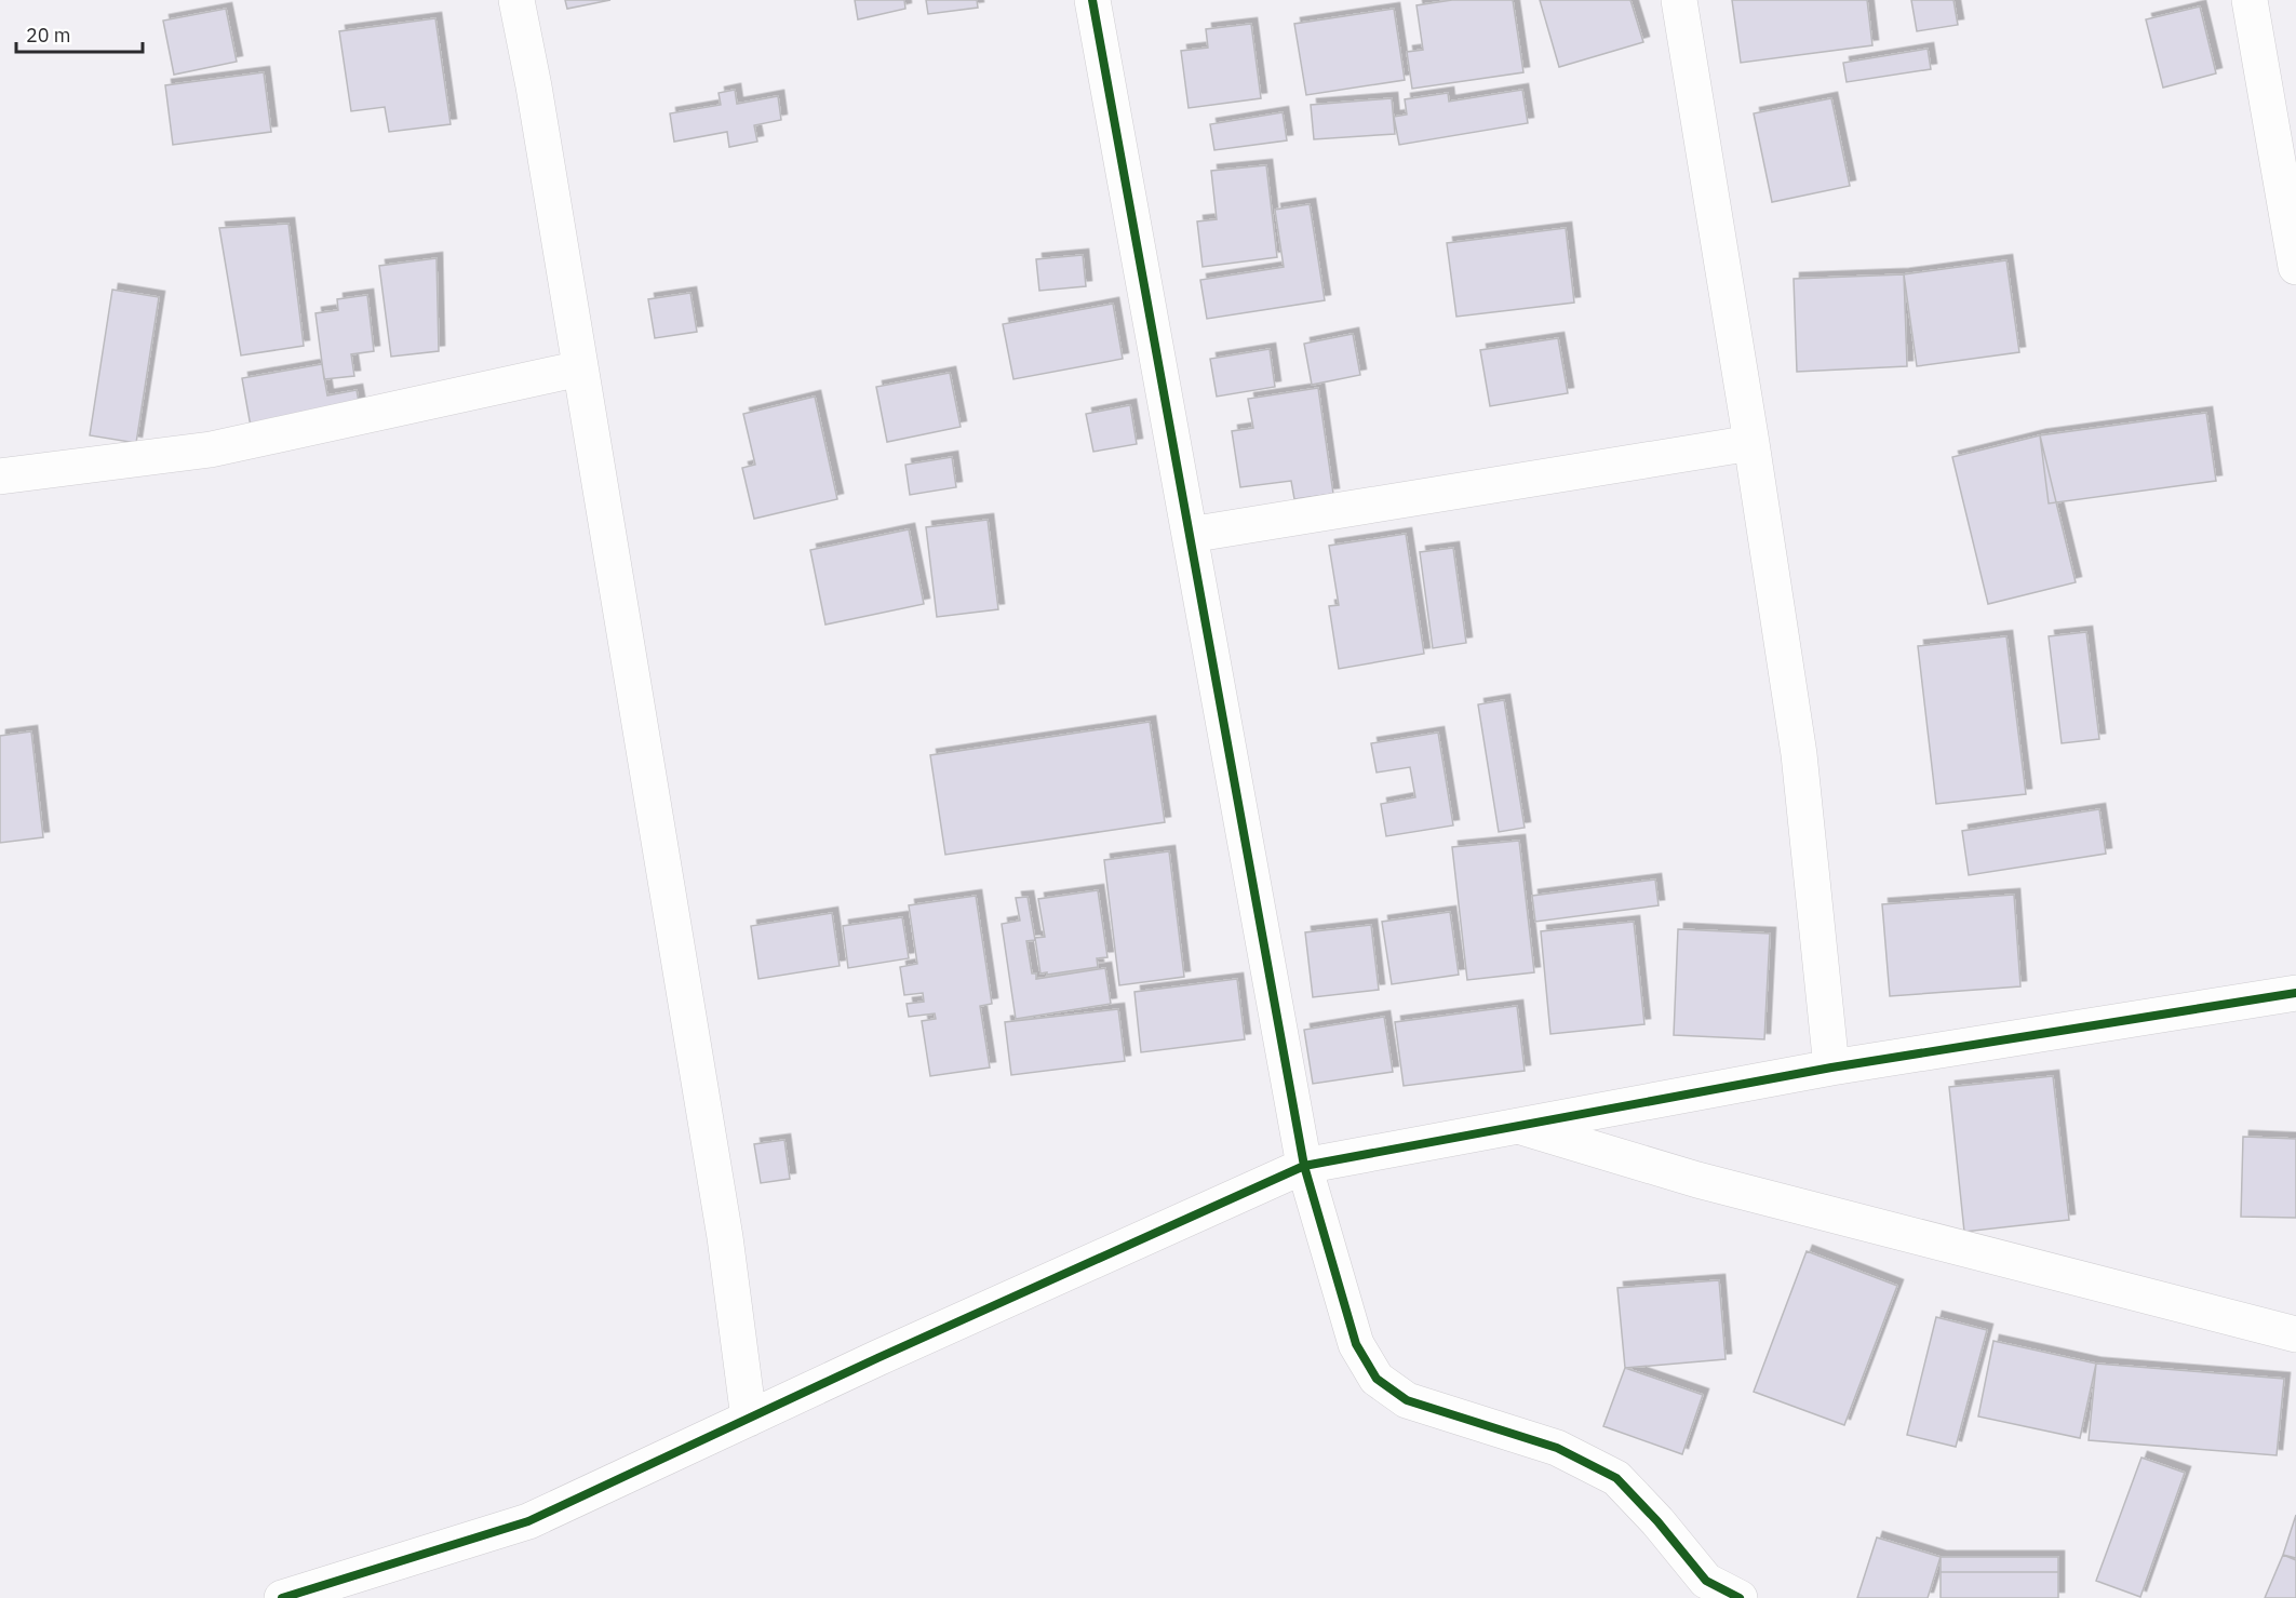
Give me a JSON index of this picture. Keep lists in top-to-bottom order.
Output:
{
  "scale_bar": "20 m"
}
